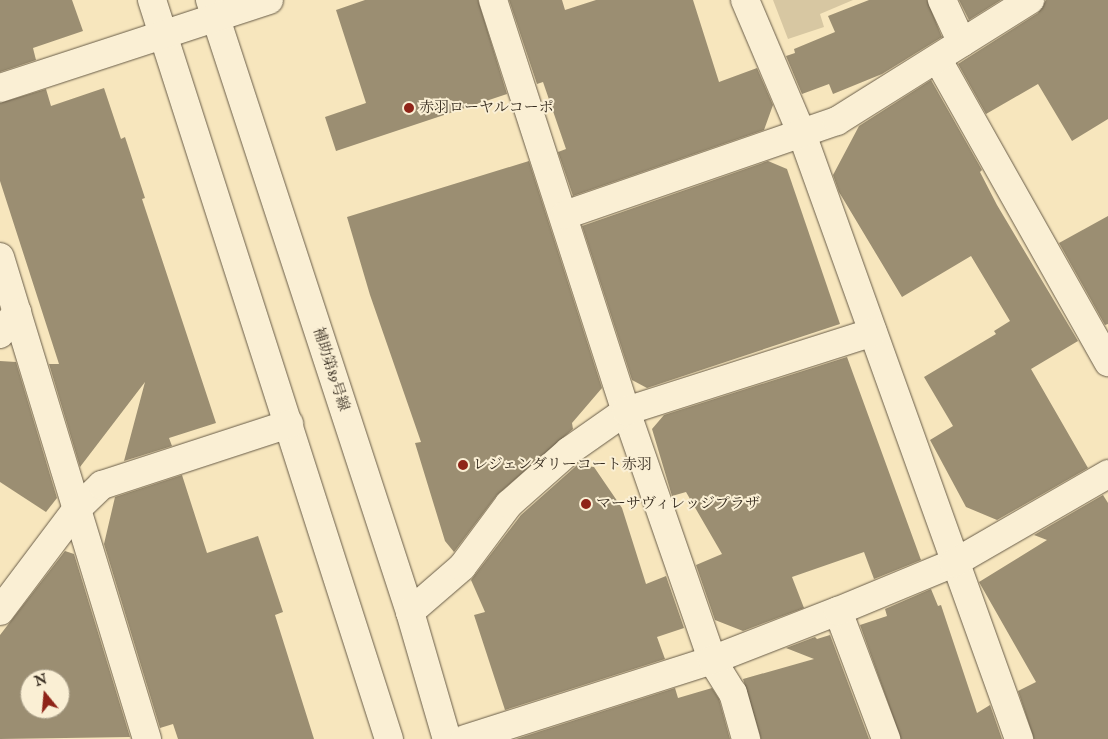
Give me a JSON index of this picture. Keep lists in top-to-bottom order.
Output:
{
  "streets": {
    "street": ["補助第89号線"]
  },
  "places": ["赤羽ローヤルコーポ", "レジェンダリーコート赤羽", "マーサヴィレッジプラザ"],
  "north": "top"
}
